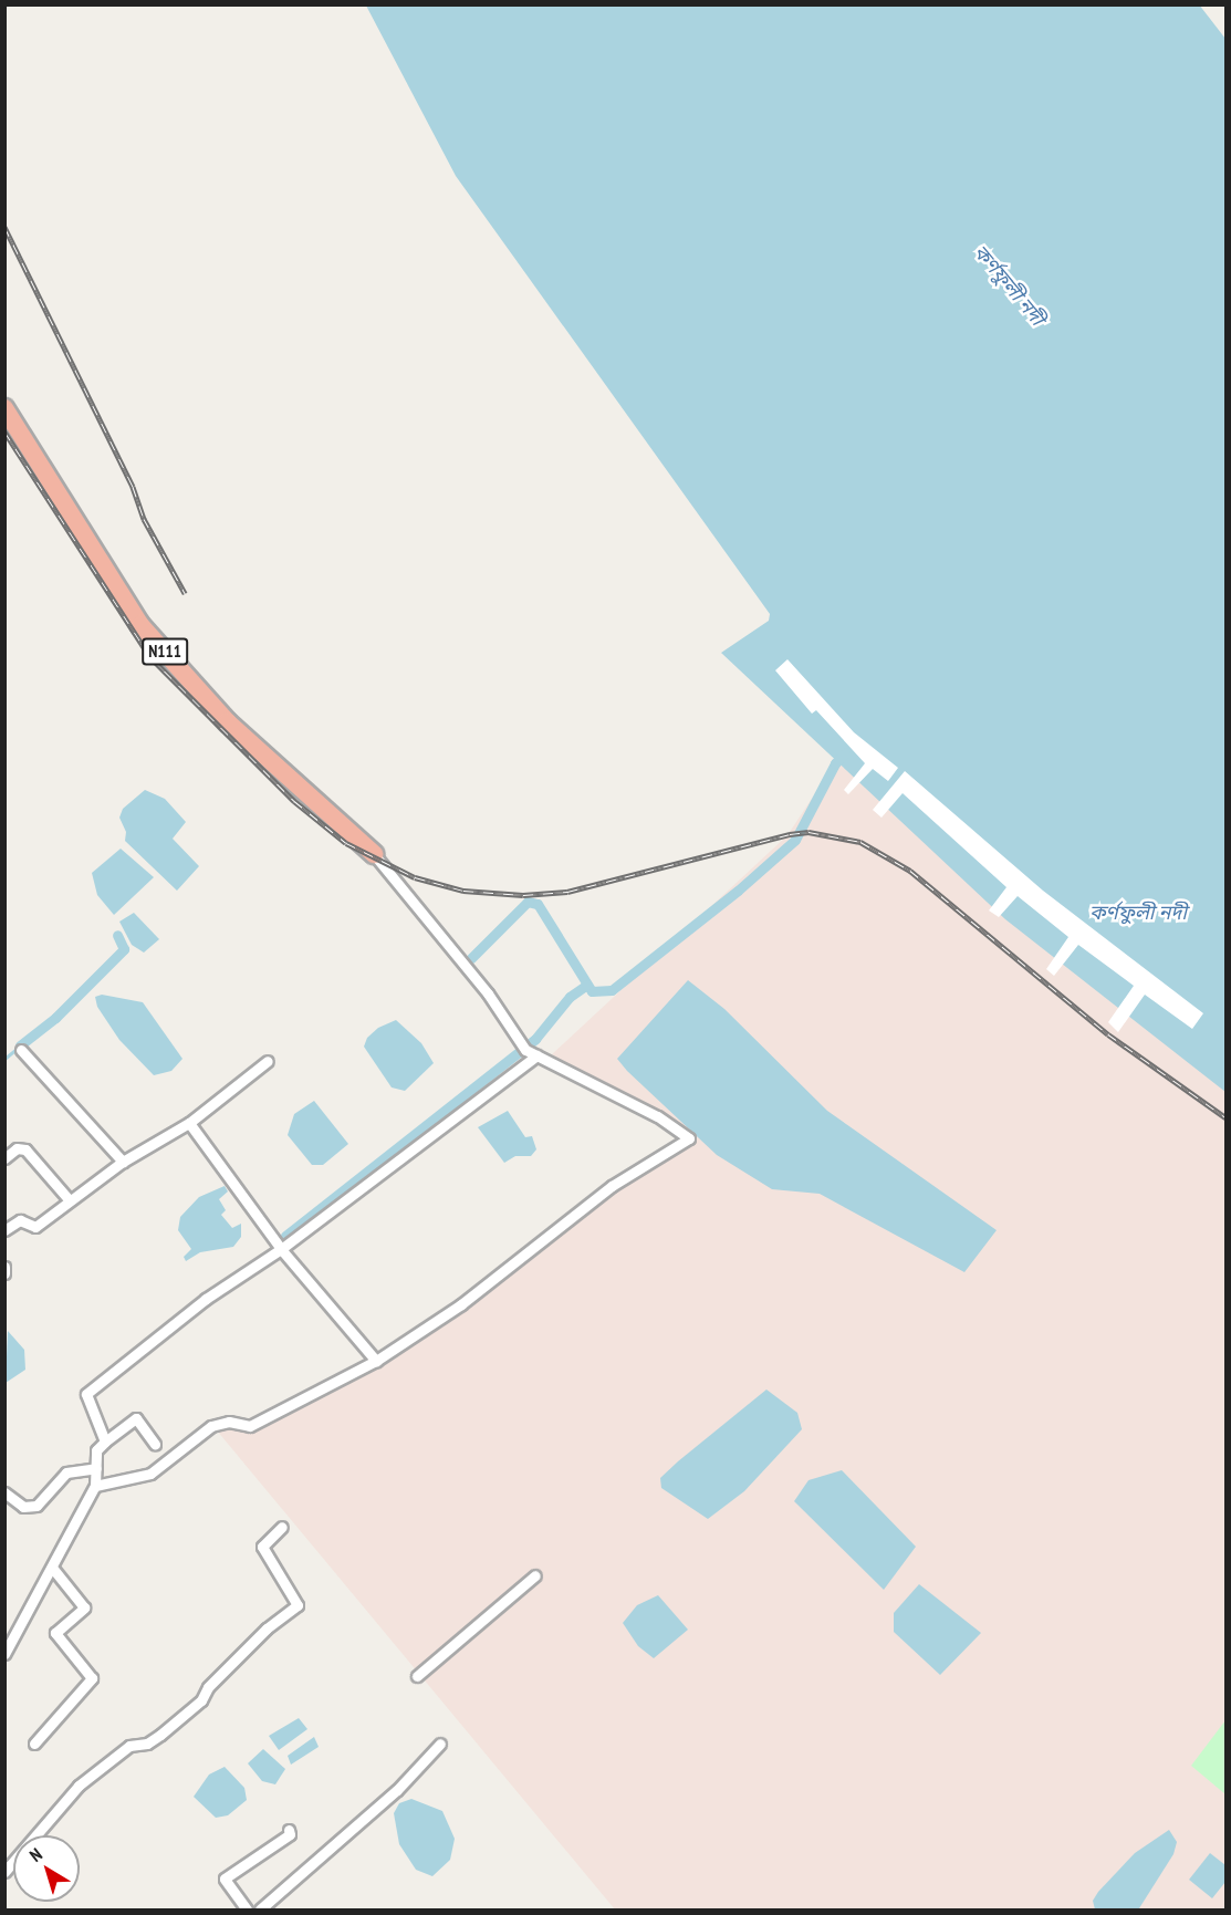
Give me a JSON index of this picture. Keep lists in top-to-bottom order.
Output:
{
  "streets": {
    "highway": ["N111"]
  },
  "water": ["কর্ণফুলী নদী"],
  "north": "top left"
}
